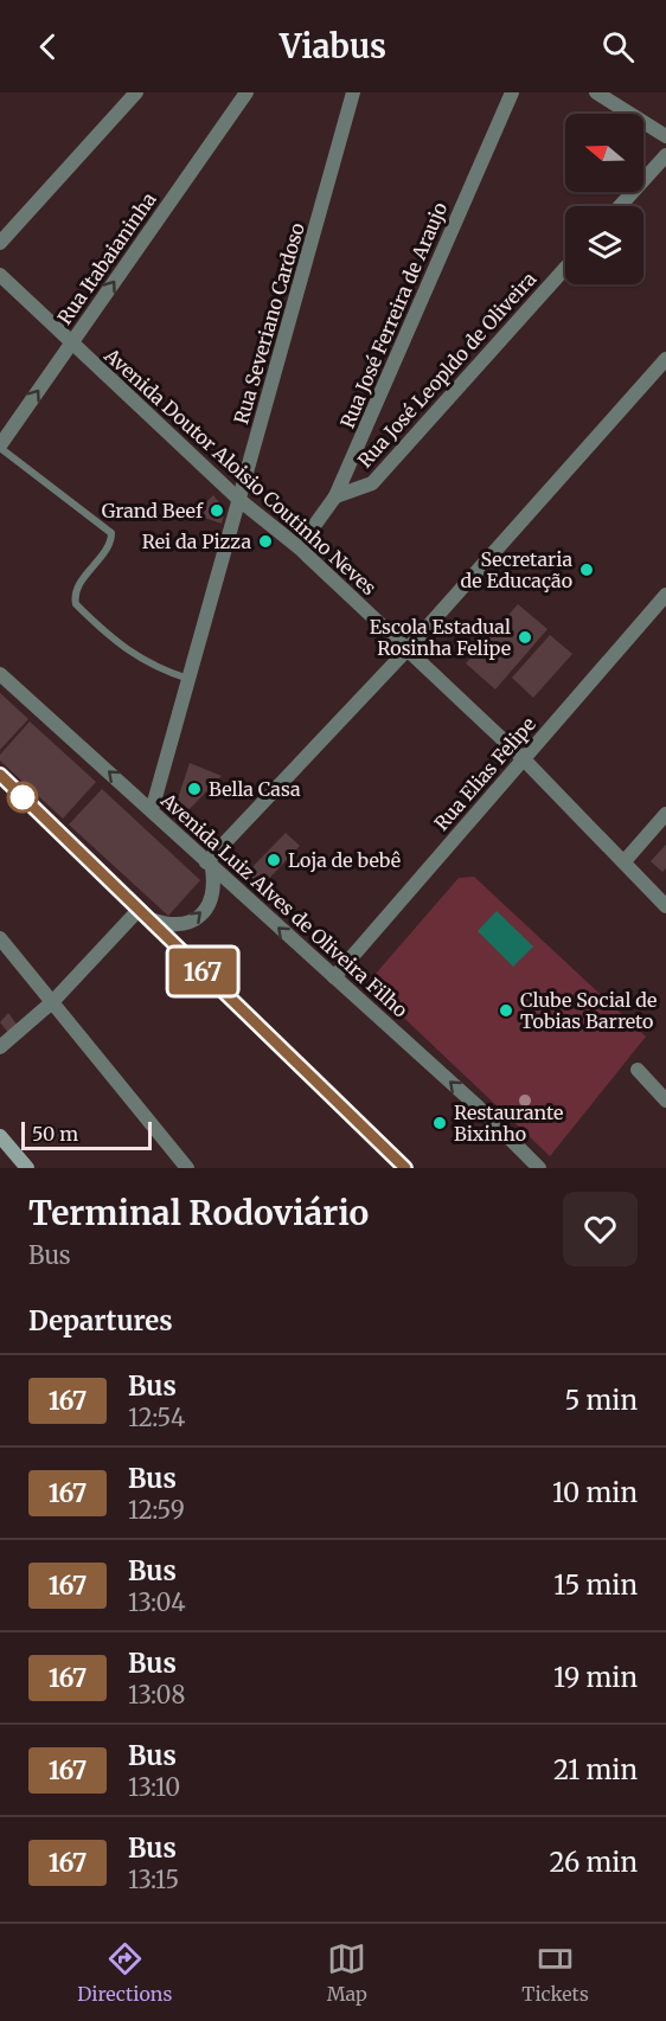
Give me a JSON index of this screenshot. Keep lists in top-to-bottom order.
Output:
{
  "streets": {
    "street": [
      "Rua Itabaianinha",
      "Rua José Ferreira de Araujo",
      "Rua Severiano Cardoso",
      "Rua José Leopldo de Oliveira",
      "Avenida Doutor Aloisio Coutinho Neves",
      "Rua Elias Felipe",
      "Avenida Luiz Alves de Oliveira Filho"
    ]
  },
  "crossings": [
    ["Rua Itabaianinha", "Avenida Doutor Aloisio Coutinho Neves"],
    ["Rua José Ferreira de Araujo", "Rua José Leopldo de Oliveira"],
    ["Rua José Ferreira de Araujo", "Avenida Doutor Aloisio Coutinho Neves"],
    ["Rua Severiano Cardoso", "Avenida Doutor Aloisio Coutinho Neves"],
    ["Rua Severiano Cardoso", "Avenida Luiz Alves de Oliveira Filho"],
    ["Avenida Doutor Aloisio Coutinho Neves", "Rua Elias Felipe"],
    ["Rua Elias Felipe", "Avenida Luiz Alves de Oliveira Filho"]
  ],
  "places": [
    "Grand Beef",
    "Rei da Pizza",
    "Secretaria de Educação",
    "Escola Estadual Rosinha Felipe",
    "Bella Casa",
    "Loja de bebê",
    "Clube Social de Tobias Barreto",
    "Restaurante Bixinho"
  ],
  "lines": ["bus line 167"],
  "scale_bar": "50 m",
  "north": "left",
  "page": {
    "header": "Viabus",
    "on_map": "167",
    "scale": "50 m",
    "heading": [
      ["Terminal Rodoviário", "Bus"],
      "Departures"
    ],
    "list": [
      {
        "mark": "167",
        "name": "Bus",
        "note": "12:54",
        "value": "5 min"
      },
      {
        "mark": "167",
        "name": "Bus",
        "note": "12:59",
        "value": "10 min"
      },
      {
        "mark": "167",
        "name": "Bus",
        "note": "13:04",
        "value": "15 min"
      },
      {
        "mark": "167",
        "name": "Bus",
        "note": "13:08",
        "value": "19 min"
      },
      {
        "mark": "167",
        "name": "Bus",
        "note": "13:10",
        "value": "21 min"
      },
      {
        "mark": "167",
        "name": "Bus",
        "note": "13:15",
        "value": "26 min"
      }
    ],
    "tabs": ["Directions", "Map", "Tickets"]
  }
}
